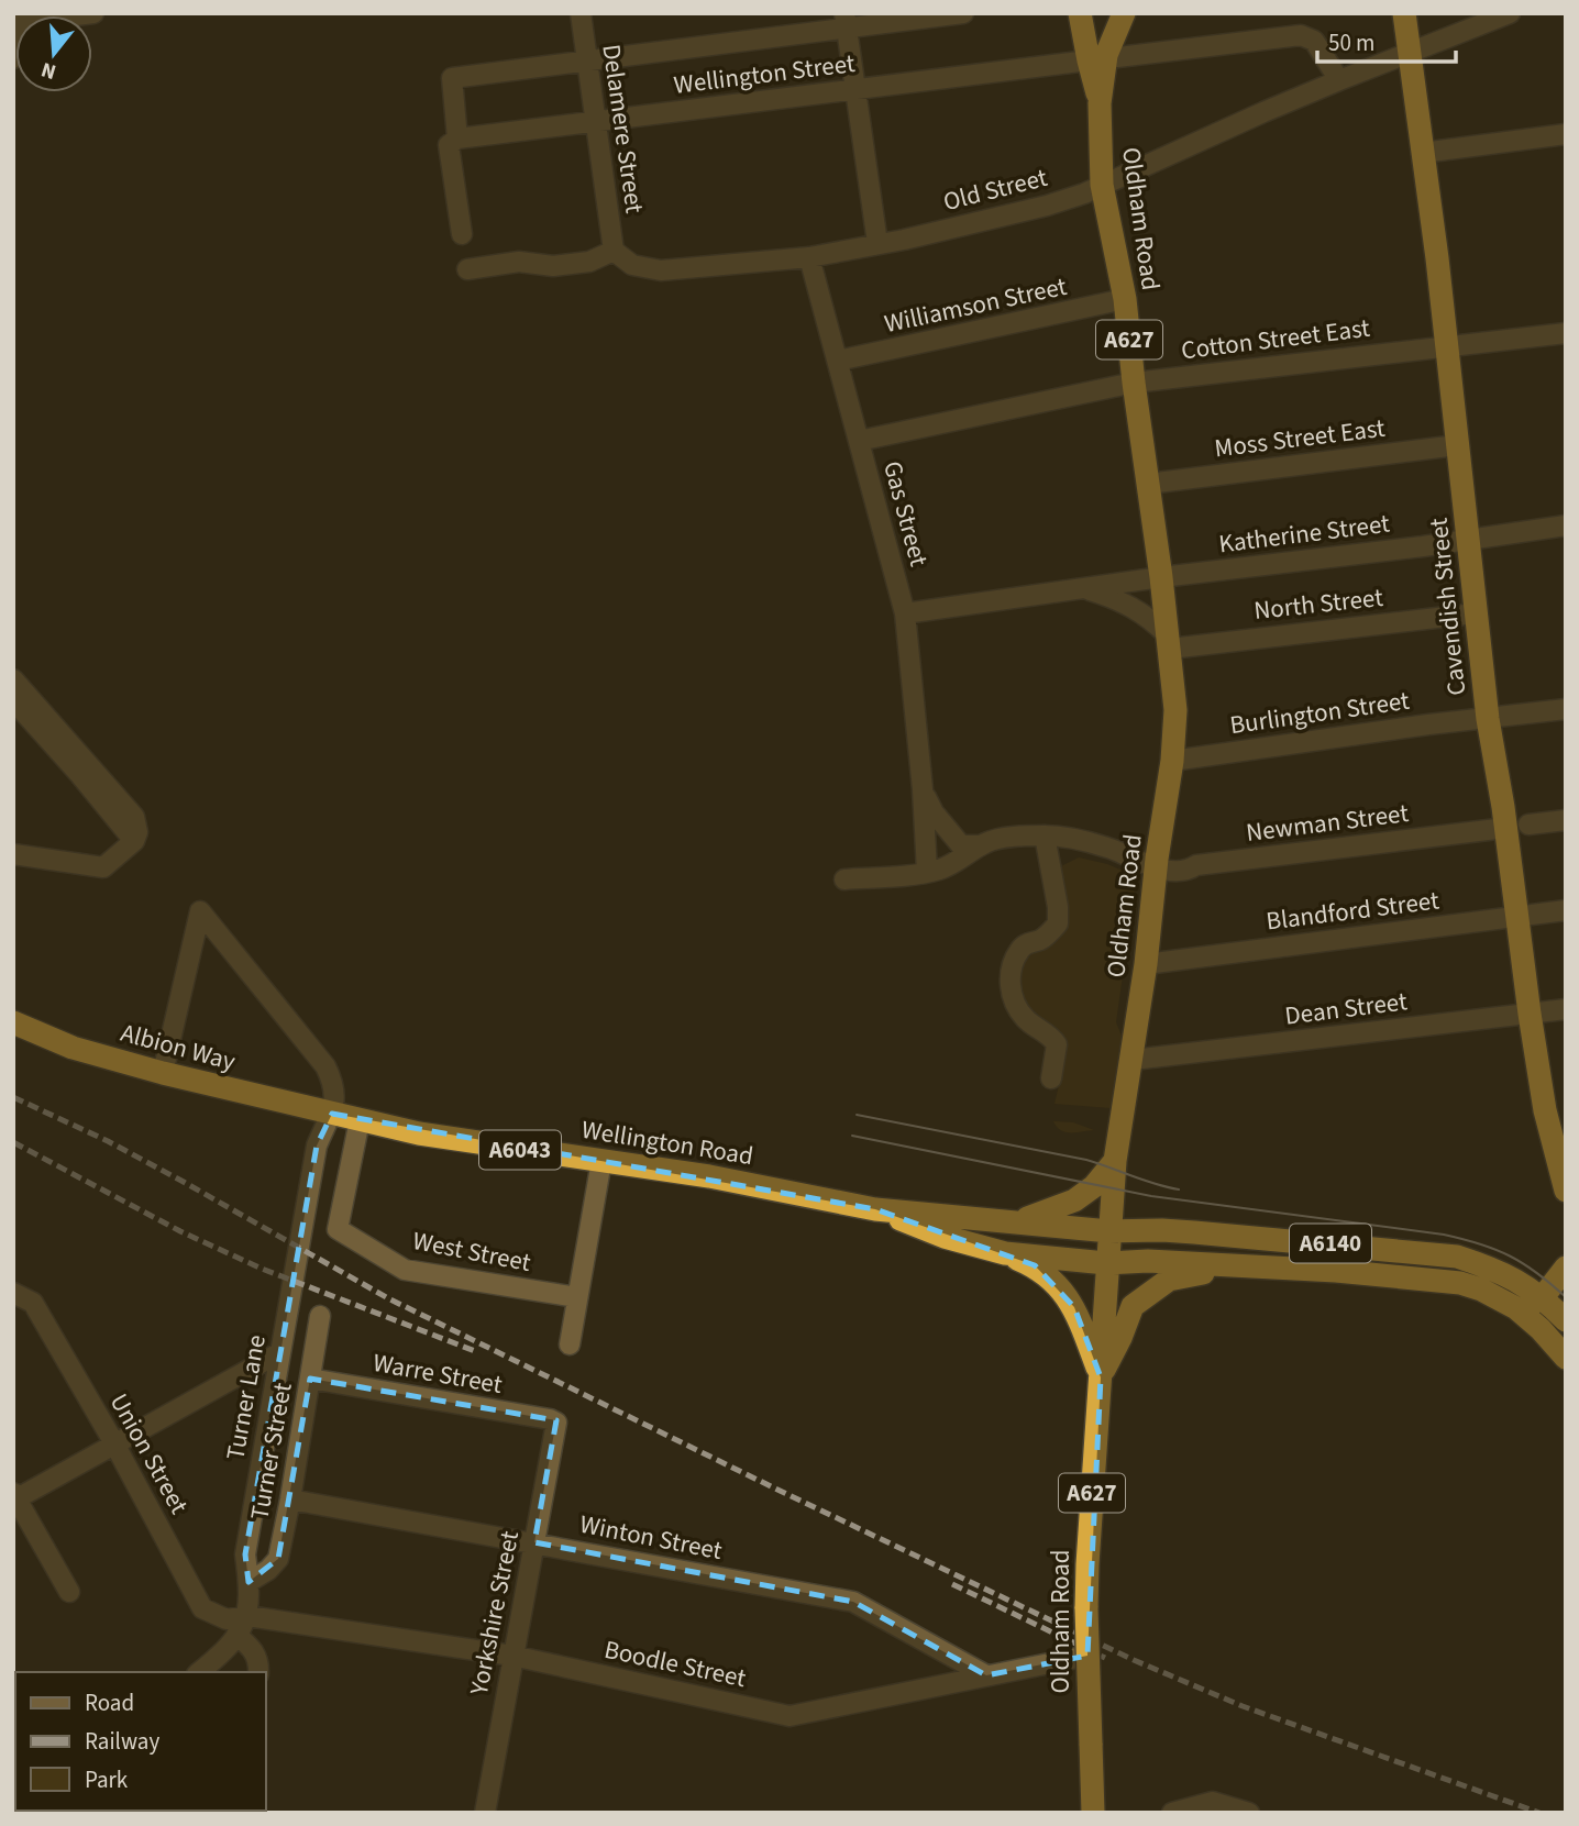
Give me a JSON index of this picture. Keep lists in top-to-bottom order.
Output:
{
  "streets": {
    "highway": [
      "Oldham Road",
      "A627",
      "Cavendish Street",
      "Albion Way",
      "Wellington Road",
      "A6043",
      "A6140"
    ],
    "street": [
      "Wellington Street",
      "Delamere Street",
      "Old Street",
      "Williamson Street",
      "Cotton Street East",
      "Moss Street East",
      "Gas Street",
      "Katherine Street",
      "North Street",
      "Burlington Street",
      "Newman Street",
      "Blandford Street",
      "Dean Street",
      "West Street",
      "Warre Street",
      "Turner Lane",
      "Turner Street",
      "Union Street",
      "Winton Street",
      "Yorkshire Street",
      "Boodle Street"
    ]
  },
  "crossings": [
    ["Wellington Street", "Delamere Street"],
    ["Wellington Street", "Old Street"],
    ["Wellington Street", "Oldham Road"],
    ["Wellington Street", "A627"],
    ["Delamere Street", "Old Street"],
    ["Old Street", "Oldham Road"],
    ["Old Street", "Gas Street"],
    ["Old Street", "Cavendish Street"],
    ["Oldham Road", "Williamson Street"],
    ["Oldham Road", "Cotton Street East"],
    ["Oldham Road", "A627"],
    ["Oldham Road", "Moss Street East"],
    ["Oldham Road", "Katherine Street"],
    ["Oldham Road", "North Street"],
    ["Oldham Road", "Burlington Street"],
    ["Oldham Road", "Newman Street"],
    ["Oldham Road", "Blandford Street"],
    ["Oldham Road", "Dean Street"],
    ["Oldham Road", "Wellington Road"],
    ["Oldham Road", "A6043"],
    ["Oldham Road", "Boodle Street"],
    ["Williamson Street", "Gas Street"],
    ["Cotton Street East", "Gas Street"],
    ["Cotton Street East", "Cavendish Street"],
    ["A627", "Wellington Road"],
    ["Moss Street East", "Cavendish Street"],
    ["Gas Street", "Katherine Street"],
    ["Gas Street", "Newman Street"],
    ["Katherine Street", "North Street"],
    ["Katherine Street", "Cavendish Street"],
    ["North Street", "Cavendish Street"],
    ["Cavendish Street", "Burlington Street"],
    ["Cavendish Street", "Newman Street"],
    ["Cavendish Street", "Blandford Street"],
    ["Cavendish Street", "Dean Street"],
    ["Albion Way", "Wellington Road"],
    ["Albion Way", "Turner Lane"],
    ["Wellington Road", "A6043"],
    ["Wellington Road", "A6140"],
    ["Wellington Road", "West Street"],
    ["Wellington Road", "Turner Lane"],
    ["Warre Street", "Turner Street"],
    ["Warre Street", "Yorkshire Street"],
    ["Turner Lane", "Turner Street"],
    ["Turner Lane", "Union Street"],
    ["Turner Lane", "Boodle Street"],
    ["Turner Street", "Winton Street"],
    ["Union Street", "Boodle Street"],
    ["Winton Street", "Yorkshire Street"],
    ["Winton Street", "Boodle Street"],
    ["Yorkshire Street", "Boodle Street"]
  ],
  "legend": ["Road", "Railway", "Park"],
  "scale_bar": "50 m",
  "north": "bottom"
}
